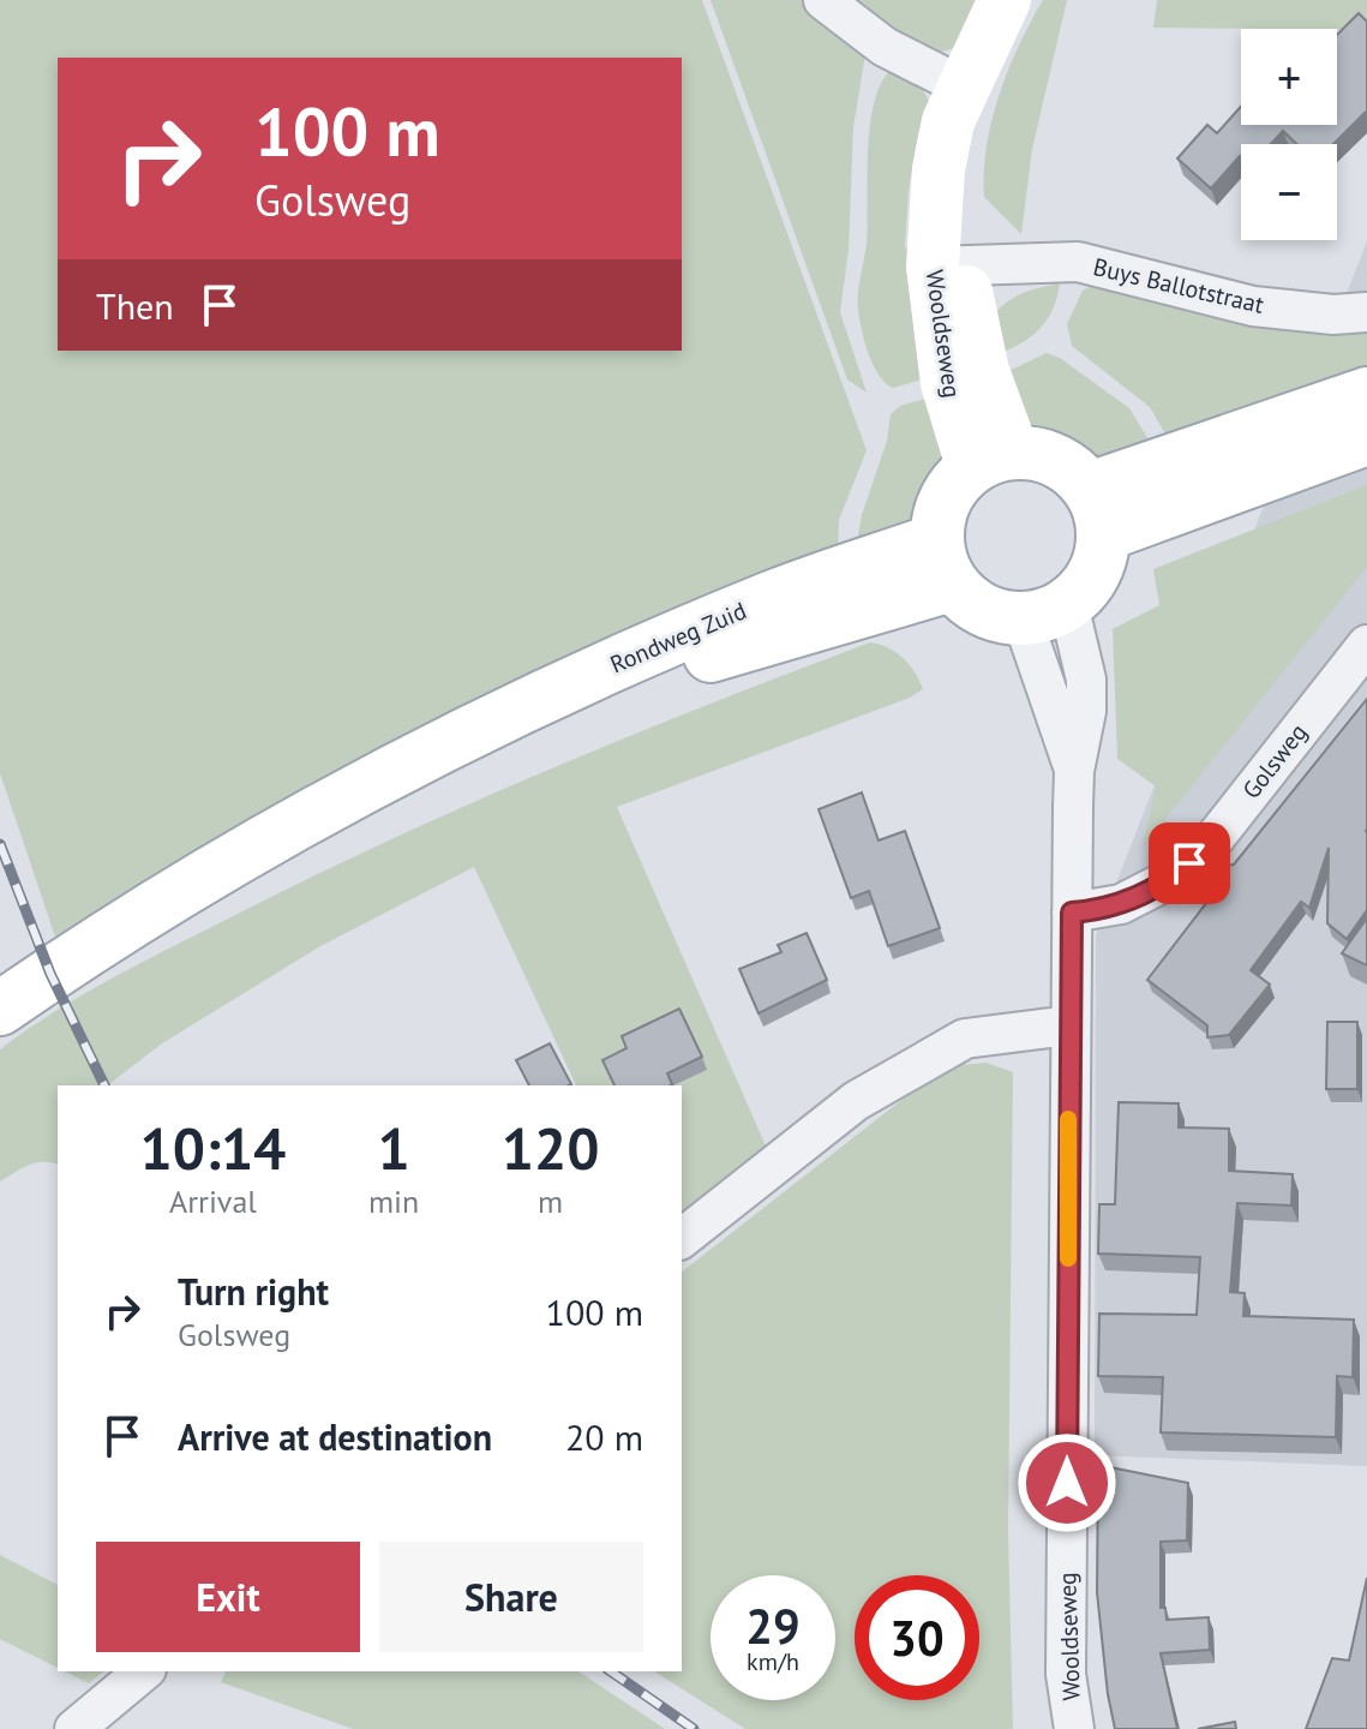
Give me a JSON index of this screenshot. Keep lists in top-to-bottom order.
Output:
{
  "streets": {
    "main road": ["Wooldseweg", "Rondweg Zuid"],
    "street": ["Buys Ballotstraat", "Golsweg"]
  },
  "crossings": [
    ["Buys Ballotstraat", "Wooldseweg"],
    ["Wooldseweg", "Rondweg Zuid"],
    ["Wooldseweg", "Golsweg"]
  ],
  "page": {
    "map_buttons": ["+", "−"],
    "turn": ["100 m", "Golsweg"],
    "then": "Then",
    "eta": [
      "10:14",
      "Arrival",
      "1",
      "min",
      "120",
      "m"
    ],
    "list": [
      {
        "name": "Turn right",
        "note": "Golsweg",
        "value": "100 m"
      },
      {
        "name": "Arrive at destination",
        "value": "20 m"
      }
    ],
    "buttons": ["Exit", "Share"],
    "speed": "29 km/h",
    "limit": "30"
  }
}
